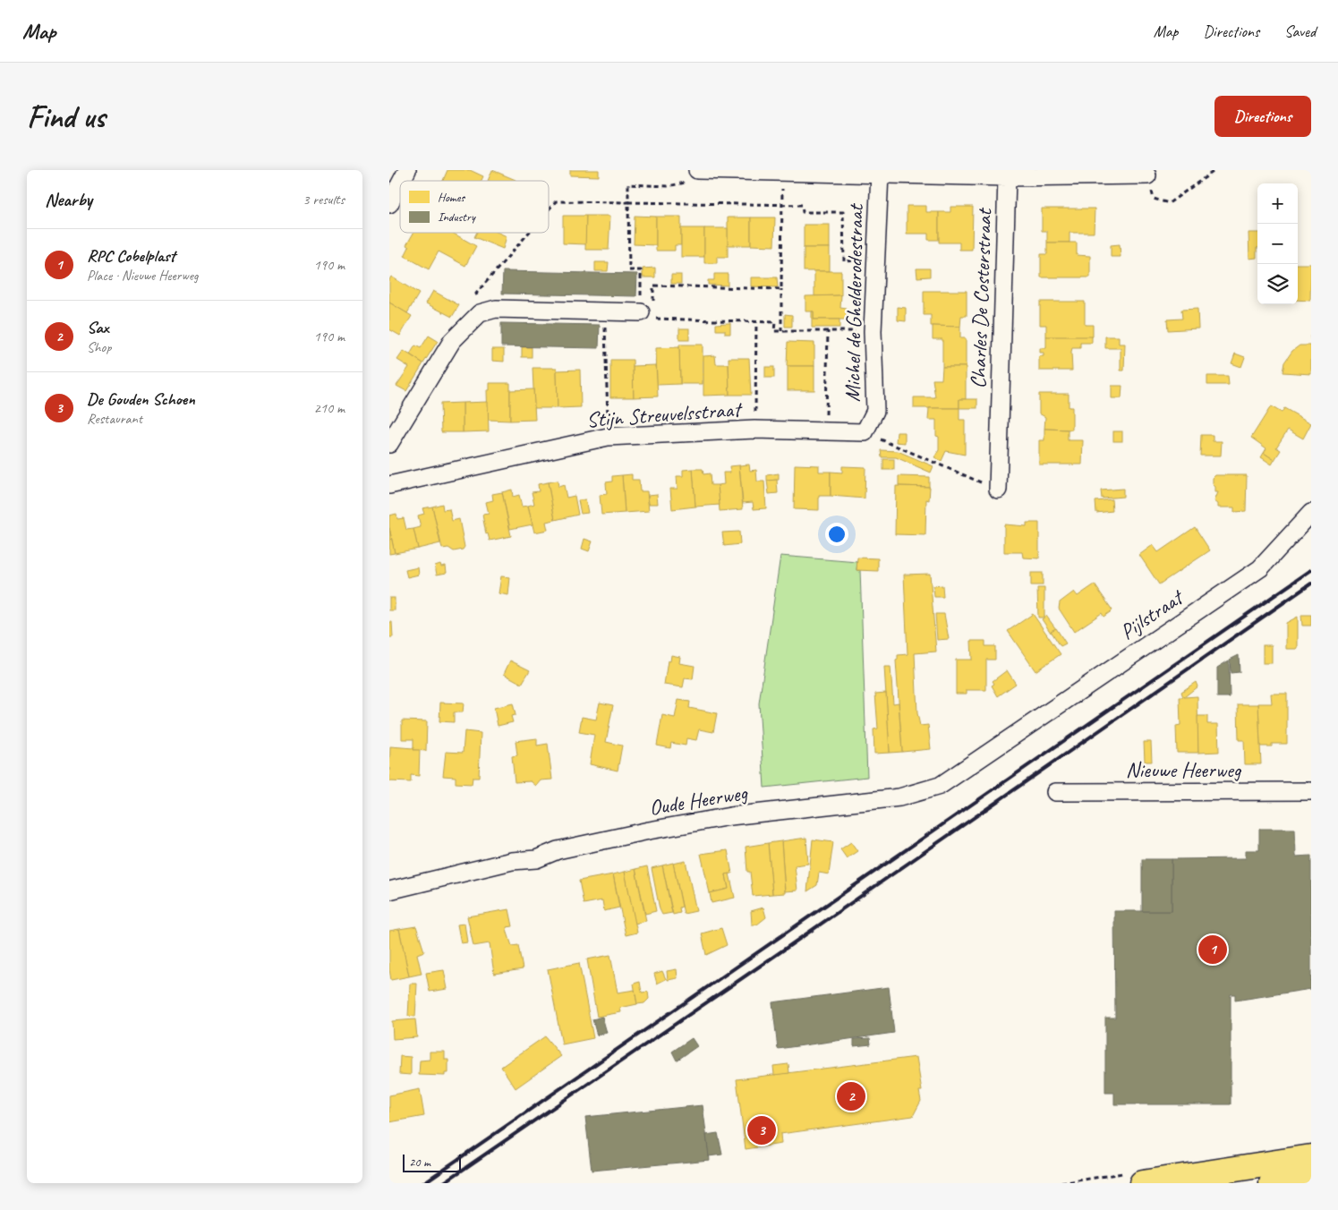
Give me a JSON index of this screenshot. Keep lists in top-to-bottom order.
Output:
{
  "streets": {
    "street": [
      "Charles De Costerstraat",
      "Michel de Ghelderodestraat",
      "Stijn Streuvelsstraat",
      "Pijlstraat",
      "Nieuwe Heerweg",
      "Oude Heerweg"
    ]
  },
  "crossings": [
    ["Michel de Ghelderodestraat", "Stijn Streuvelsstraat"],
    ["Pijlstraat", "Oude Heerweg"]
  ],
  "legend": ["Homes", "Industry"],
  "scale_bar": "20 m",
  "page": {
    "header": "Map",
    "nav": ["Map", "Directions", "Saved"],
    "buttons": "Directions",
    "title": "Find us",
    "heading": ["Nearby", "3 results"],
    "map_buttons": ["+", "−"],
    "list": [
      {
        "mark": "1",
        "name": "RPC Cobelplast",
        "note": "Place · Nieuwe Heerweg",
        "value": "190 m"
      },
      {
        "mark": "2",
        "name": "Sax",
        "note": "Shop",
        "value": "190 m"
      },
      {
        "mark": "3",
        "name": "De Gouden Schoen",
        "note": "Restaurant",
        "value": "210 m"
      }
    ],
    "pins": ["1", "2", "3"],
    "scale": "20 m"
  }
}
